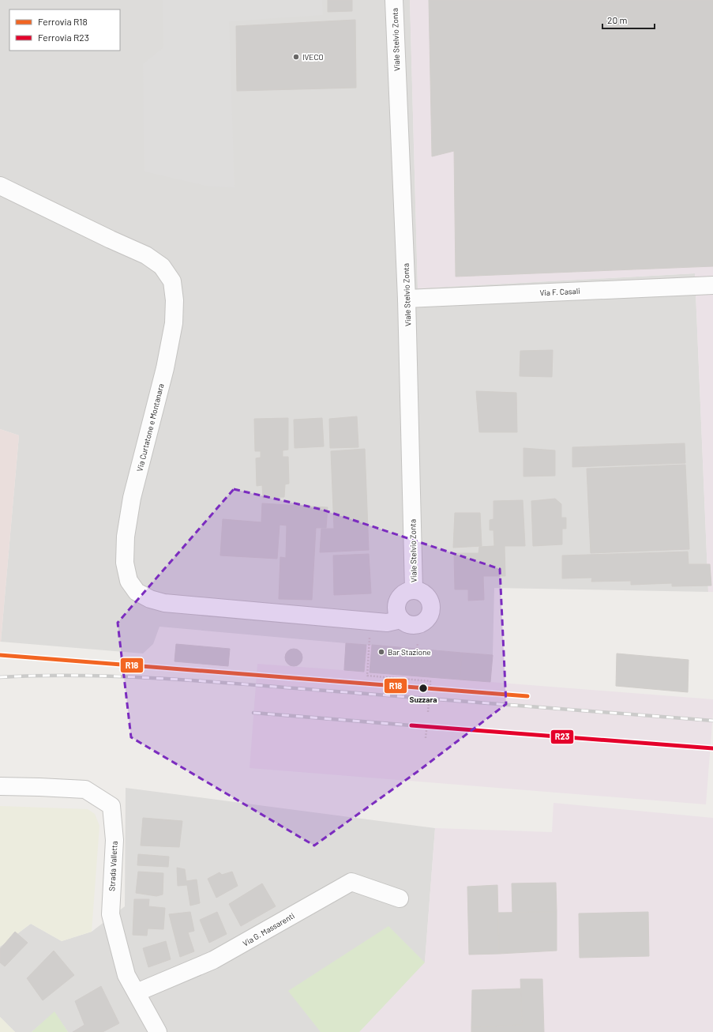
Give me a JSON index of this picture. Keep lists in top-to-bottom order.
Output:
{
  "streets": {
    "street": [
      "Viale Stelvio Zonta",
      "Via F. Casali",
      "Via Curtatone e Montanara",
      "Strada Valletta",
      "Via G. Massarenti"
    ]
  },
  "crossings": [
    ["Viale Stelvio Zonta", "Via F. Casali"],
    ["Viale Stelvio Zonta", "Via Curtatone e Montanara"],
    ["Strada Valletta", "Via G. Massarenti"]
  ],
  "places": ["IVECO", "Bar Stazione", "Suzzara"],
  "lines": ["rail line R18", "rail line R23"],
  "legend": ["Ferrovia R18", "Ferrovia R23"],
  "scale_bar": "20 m"
}
